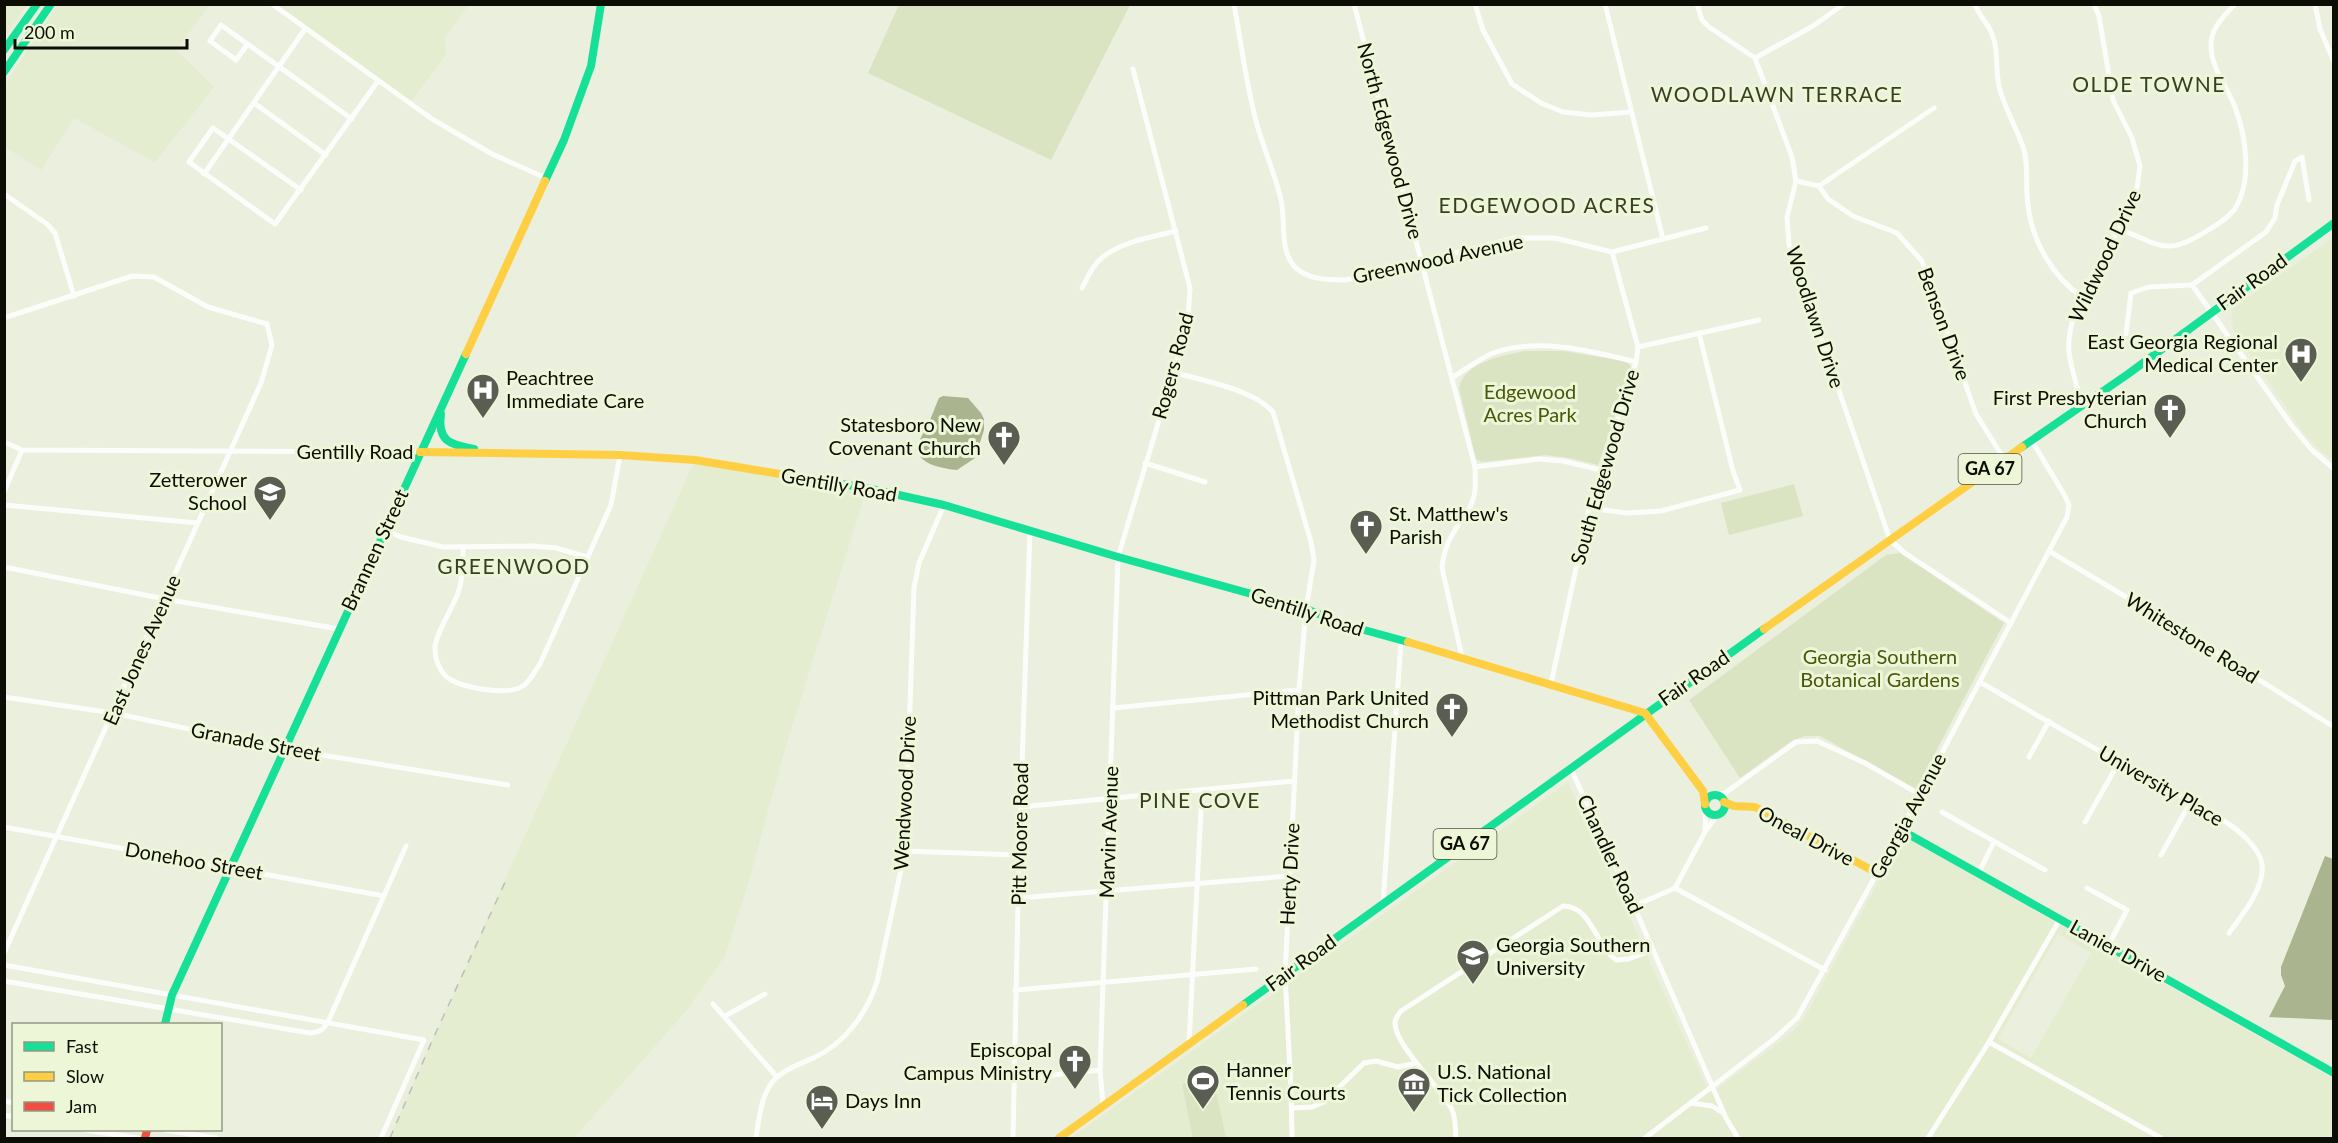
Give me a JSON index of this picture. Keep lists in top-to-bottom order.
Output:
{
  "streets": {
    "street": [
      "North Edgewood Drive",
      "Wildwood Drive",
      "Greenwood Avenue",
      "Fair Road",
      "Woodlawn Drive",
      "Benson Drive",
      "Rogers Road",
      "Gentilly Road",
      "South Edgewood Drive",
      "GA 67",
      "Brannen Street",
      "Whitestone Road",
      "East Jones Avenue",
      "Granade Street",
      "University Place",
      "Wendwood Drive",
      "Georgia Avenue",
      "Marvin Avenue",
      "Pitt Moore Road",
      "Oneal Drive",
      "Chandler Road",
      "Donehoo Street",
      "Herty Drive",
      "Lanier Drive"
    ]
  },
  "crossings": [
    ["North Edgewood Drive", "Greenwood Avenue"],
    ["North Edgewood Drive", "Gentilly Road"],
    ["Wildwood Drive", "Fair Road"],
    ["Greenwood Avenue", "South Edgewood Drive"],
    ["Fair Road", "Woodlawn Drive"],
    ["Fair Road", "Benson Drive"],
    ["Fair Road", "Gentilly Road"],
    ["Fair Road", "Georgia Avenue"],
    ["Fair Road", "Marvin Avenue"],
    ["Fair Road", "Chandler Road"],
    ["Fair Road", "Herty Drive"],
    ["Rogers Road", "Gentilly Road"],
    ["Rogers Road", "Marvin Avenue"],
    ["Rogers Road", "Herty Drive"],
    ["Gentilly Road", "South Edgewood Drive"],
    ["Gentilly Road", "Brannen Street"],
    ["Gentilly Road", "East Jones Avenue"],
    ["Gentilly Road", "Wendwood Drive"],
    ["Gentilly Road", "Marvin Avenue"],
    ["Gentilly Road", "Pitt Moore Road"],
    ["Gentilly Road", "Herty Drive"],
    ["Brannen Street", "Granade Street"],
    ["Brannen Street", "Donehoo Street"],
    ["Whitestone Road", "Georgia Avenue"],
    ["East Jones Avenue", "Granade Street"],
    ["East Jones Avenue", "Donehoo Street"],
    ["University Place", "Georgia Avenue"],
    ["Georgia Avenue", "Oneal Drive"],
    ["Georgia Avenue", "Chandler Road"],
    ["Georgia Avenue", "Lanier Drive"]
  ],
  "districts": [
    "OLDE TOWNE",
    "WOODLAWN TERRACE",
    "EDGEWOOD ACRES",
    "GREENWOOD",
    "PINE COVE"
  ],
  "parks": ["Edgewood Acres Park", "Georgia Southern Botanical Gardens"],
  "places": {
    "hospital": ["East Georgia Regional Medical Center", "Peachtree Immediate Care"],
    "church": [
      "First Presbyterian Church",
      "Statesboro New Covenant Church",
      "St. Matthew's Parish",
      "Pittman Park United Methodist Church",
      "Episcopal Campus Ministry"
    ],
    "school or university": ["Zetterower School", "Georgia Southern University"],
    "sports": ["Hanner Tennis Courts"],
    "museum": ["U.S. National Tick Collection"],
    "hotel": ["Days Inn"]
  },
  "legend": ["Fast", "Slow", "Jam"],
  "scale_bar": "200 m"
}
